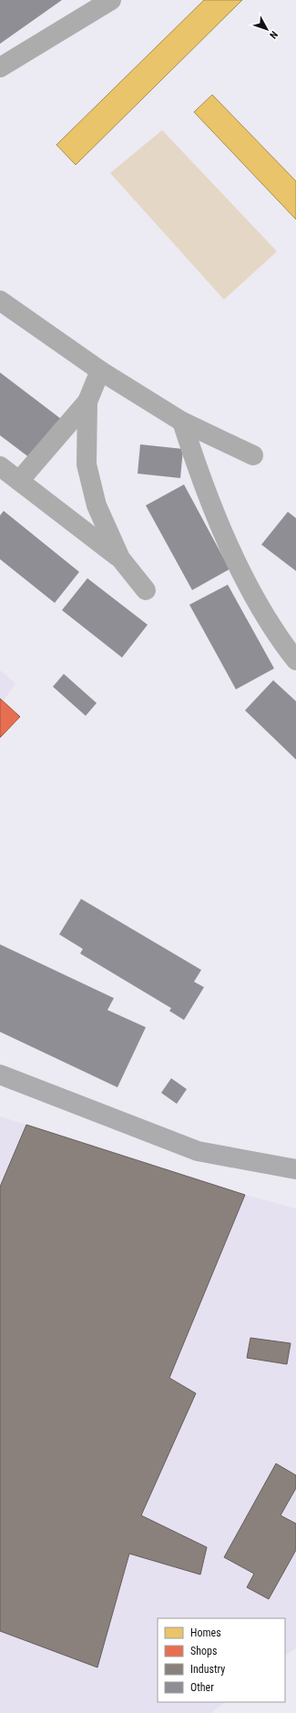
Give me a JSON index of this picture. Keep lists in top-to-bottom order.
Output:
{
  "legend": [
    "Homes",
    "Shops",
    "Industry",
    "Other"
  ],
  "north": "bottom right"
}
